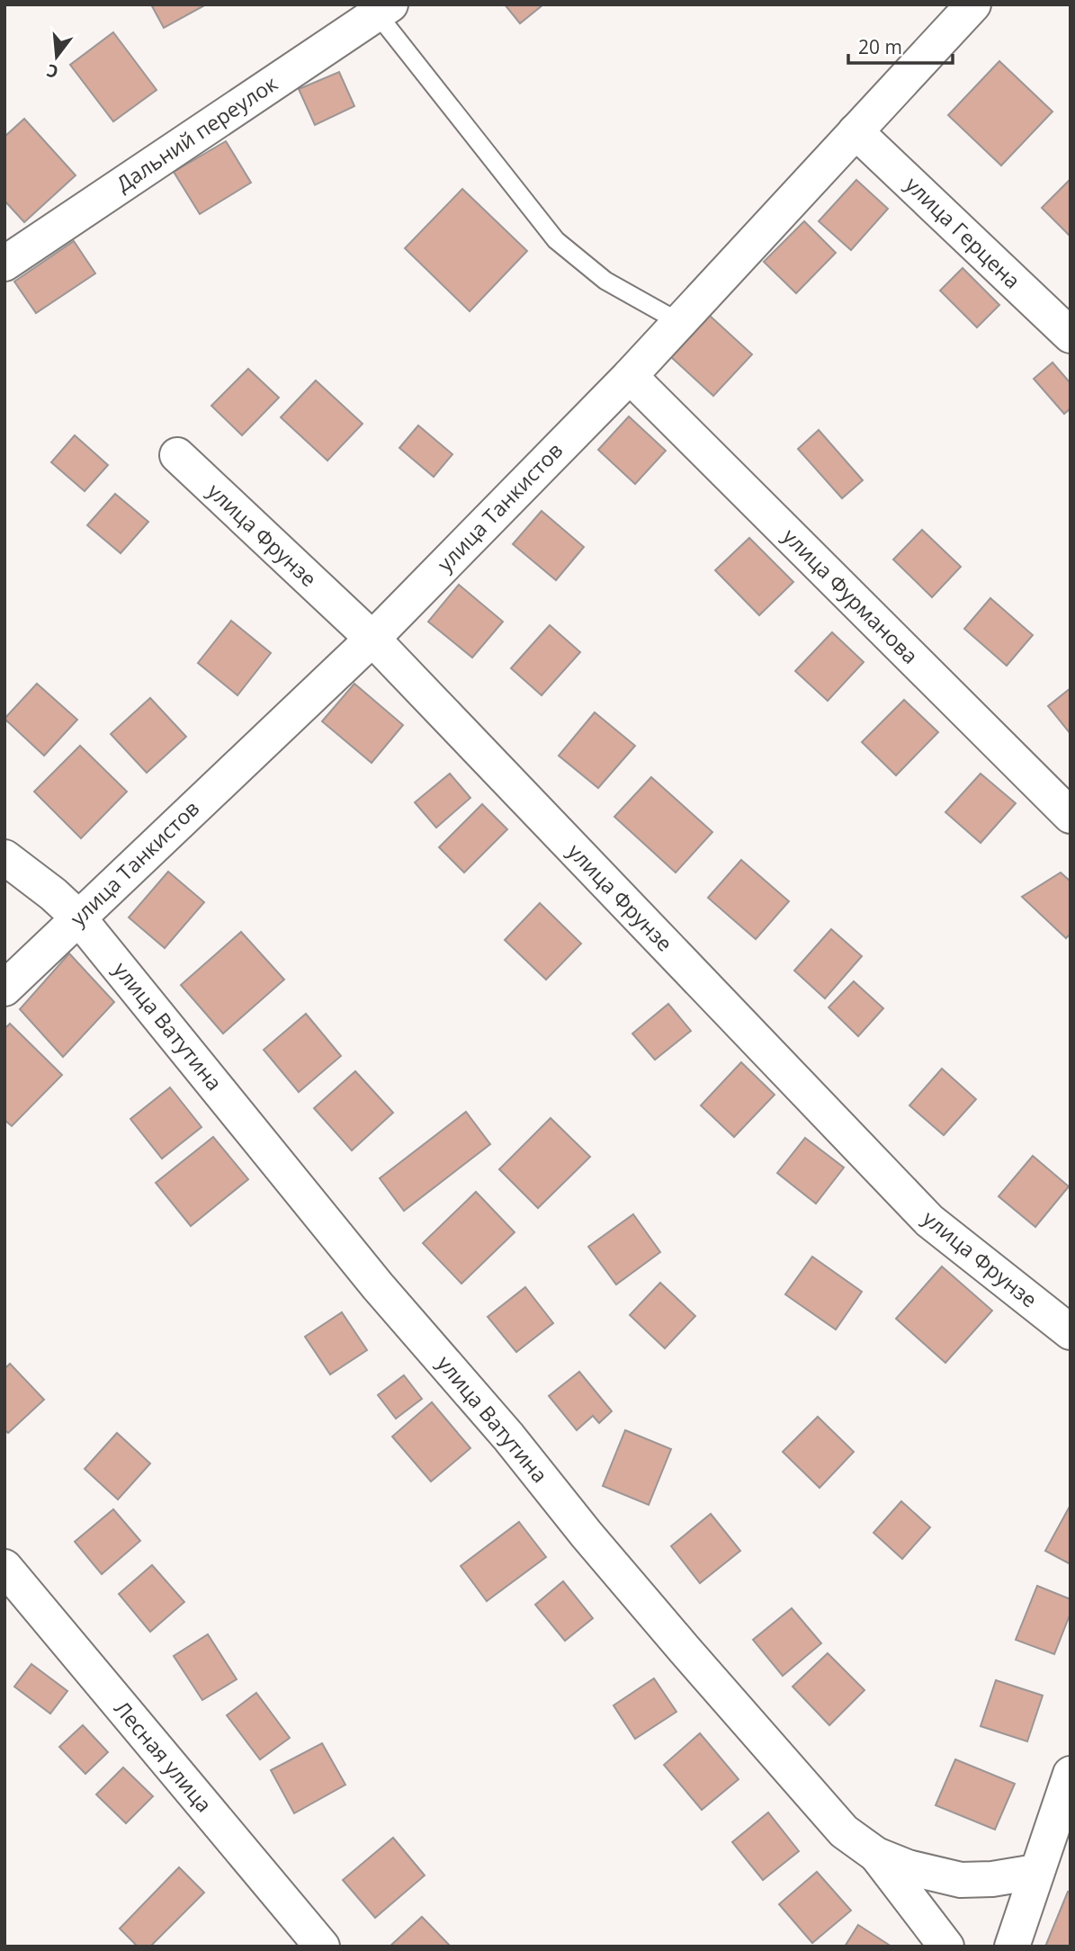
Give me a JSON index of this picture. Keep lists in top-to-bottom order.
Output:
{
  "streets": {
    "street": [
      "Дальний переулок",
      "улица Герцена",
      "улица Танкистов",
      "улица Фрунзе",
      "улица Фурманова",
      "улица Ватутина",
      "Лесная улица"
    ]
  },
  "crossings": [
    ["улица Герцена", "улица Танкистов"],
    ["улица Танкистов", "улица Фрунзе"],
    ["улица Танкистов", "улица Фурманова"],
    ["улица Танкистов", "улица Ватутина"]
  ],
  "scale_bar": "20 m",
  "north": "bottom"
}
